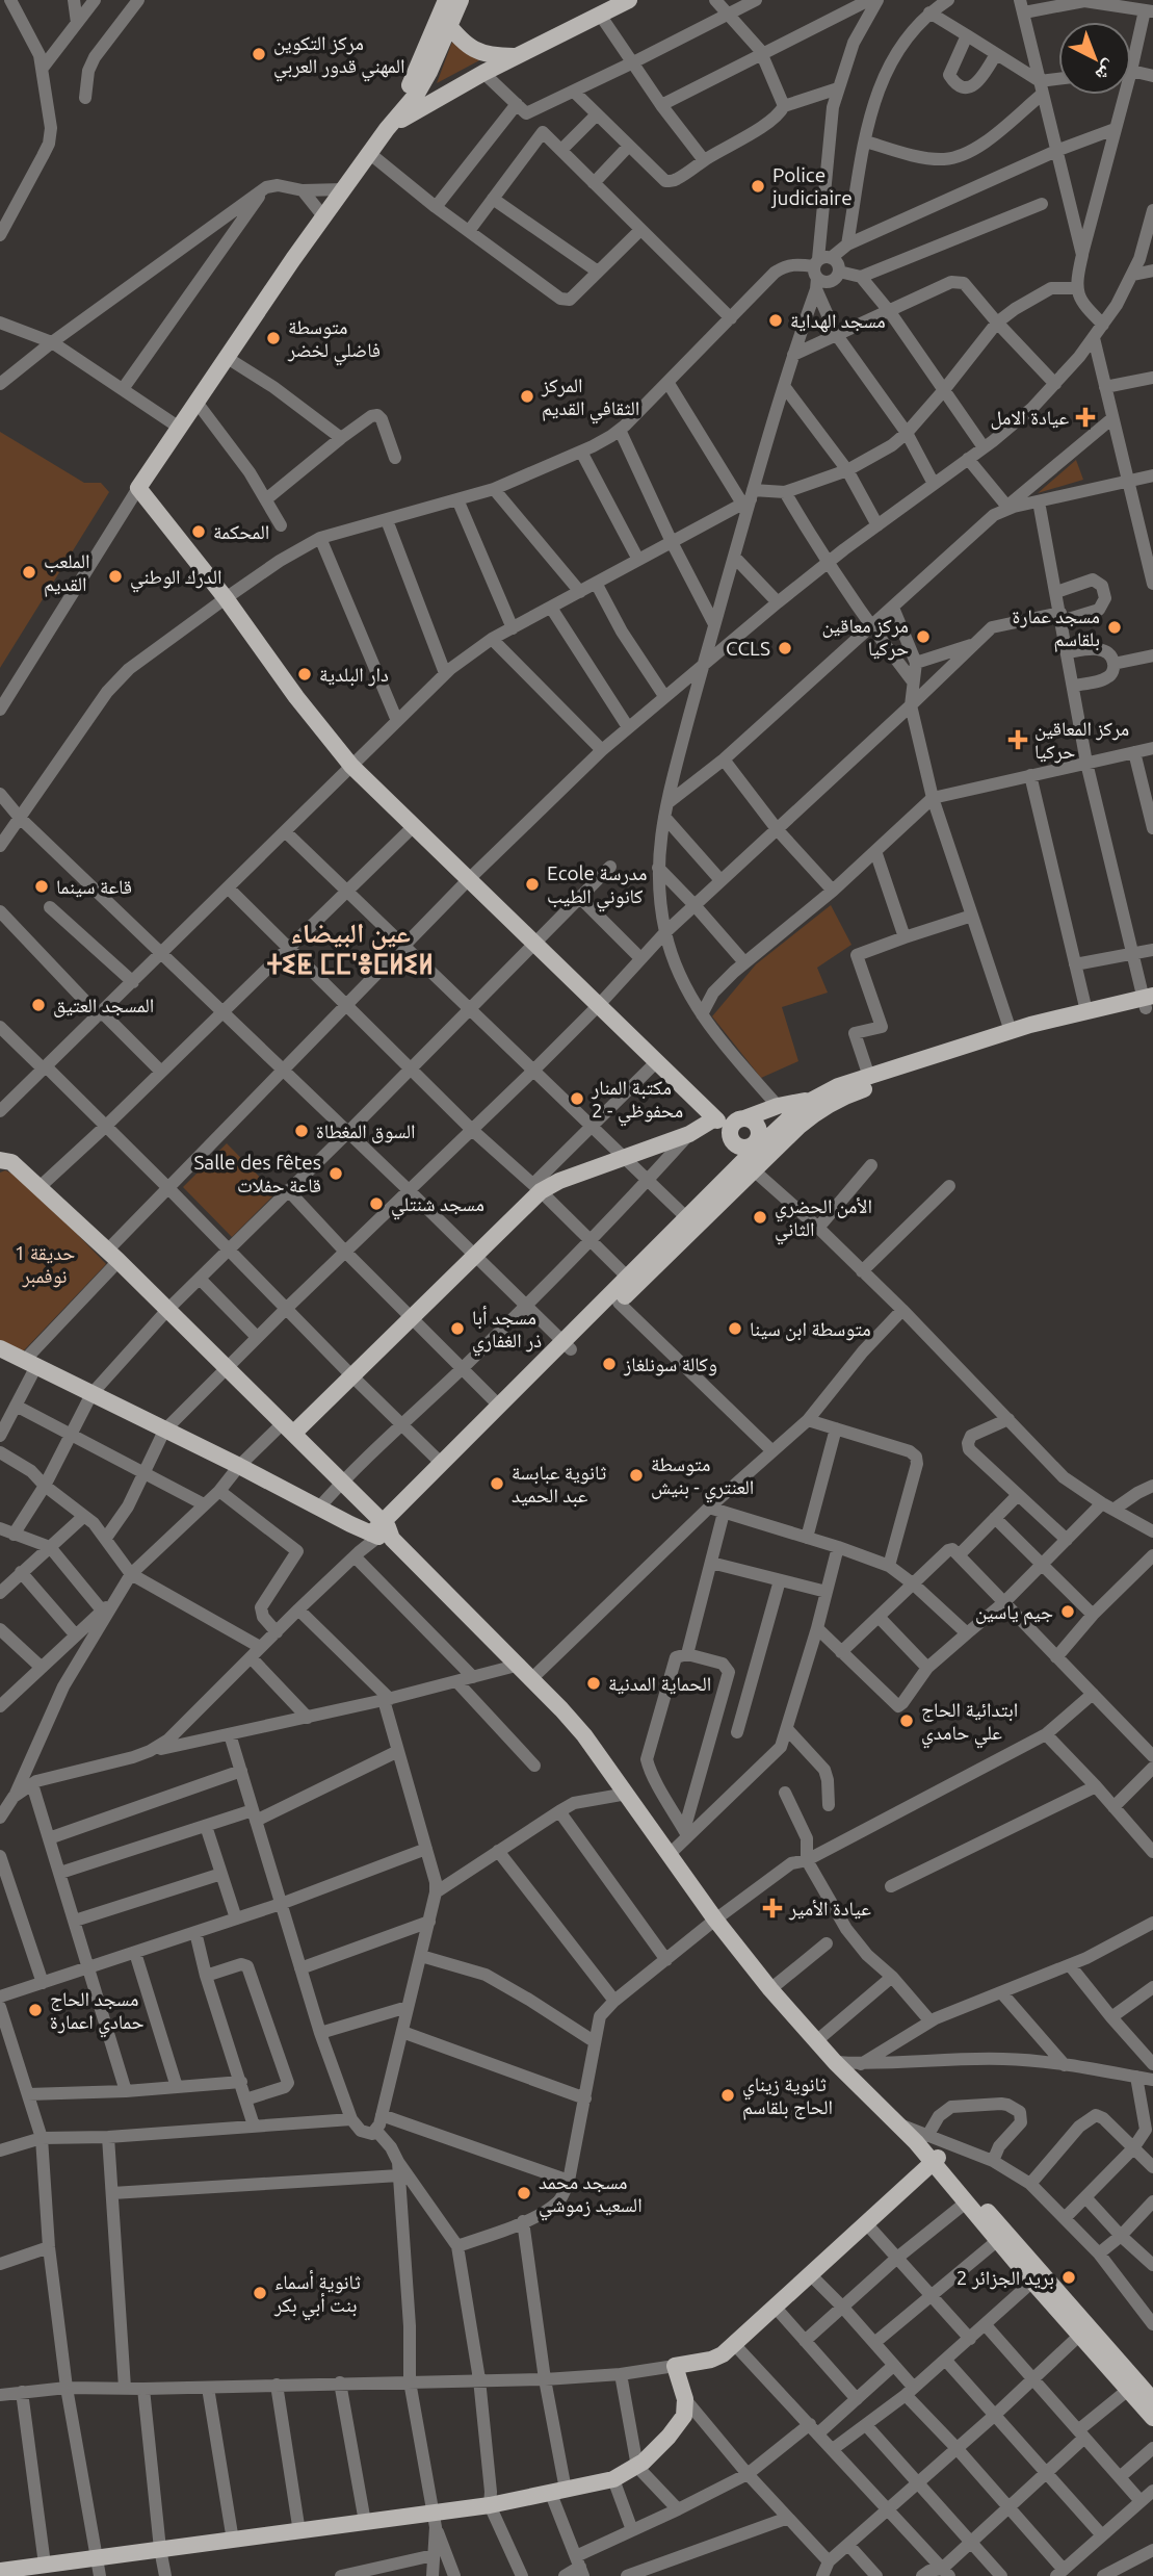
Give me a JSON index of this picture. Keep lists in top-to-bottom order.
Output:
{
  "districts": ["عين البيضاء ⵜⵉⵟ ⵎⵎ'ⴻⵎⵍⵉⵍ"],
  "parks": ["حديقة 1 نوفمبر"],
  "places": {
    "other": [
      "مركز التكوين المهني قدور العربي",
      "Police judiciaire",
      "مسجد الهداية",
      "متوسطة فاضلي لخضر",
      "المركز الثقافي القديم",
      "المحكمة",
      "الملعب القديم",
      "الدرك الوطني",
      "مسجد عمارة بلقاسم",
      "مركز معاقين حركيا",
      "CCLS",
      "دار البلدية",
      "Ecole مدرسة كانوني الطيب",
      "قاعة سينما",
      "المسجد العتيق",
      "مكتبة المنار 2 - محفوظي",
      "السوق المغطاة",
      "Salle des fêtes قاعة حفلات",
      "مسجد شنتلي",
      "الأمن الحضري الثاني",
      "مسجد أبا ذر الغفاري",
      "متوسطة ابن سينا",
      "وكالة سونلغاز",
      "متوسطة العنتري - بنيش",
      "ثانوية عبابسة عبد الحميد",
      "جيم ياسين",
      "الحماية المدنية",
      "ابتدائية الحاج علي حامدي",
      "مسجد الحاج حمادي اعمارة",
      "ثانوية زيناي الحاج بلقاسم",
      "مسجد محمد السعيد زموشي",
      "بريد الجزائر 2",
      "ثانوية أسماء بنت أبي بكر"
    ],
    "health": ["عيادة الامل", "مركز المعاقين حركيا", "عيادة الأمير"]
  },
  "north": "bottom right"
}
